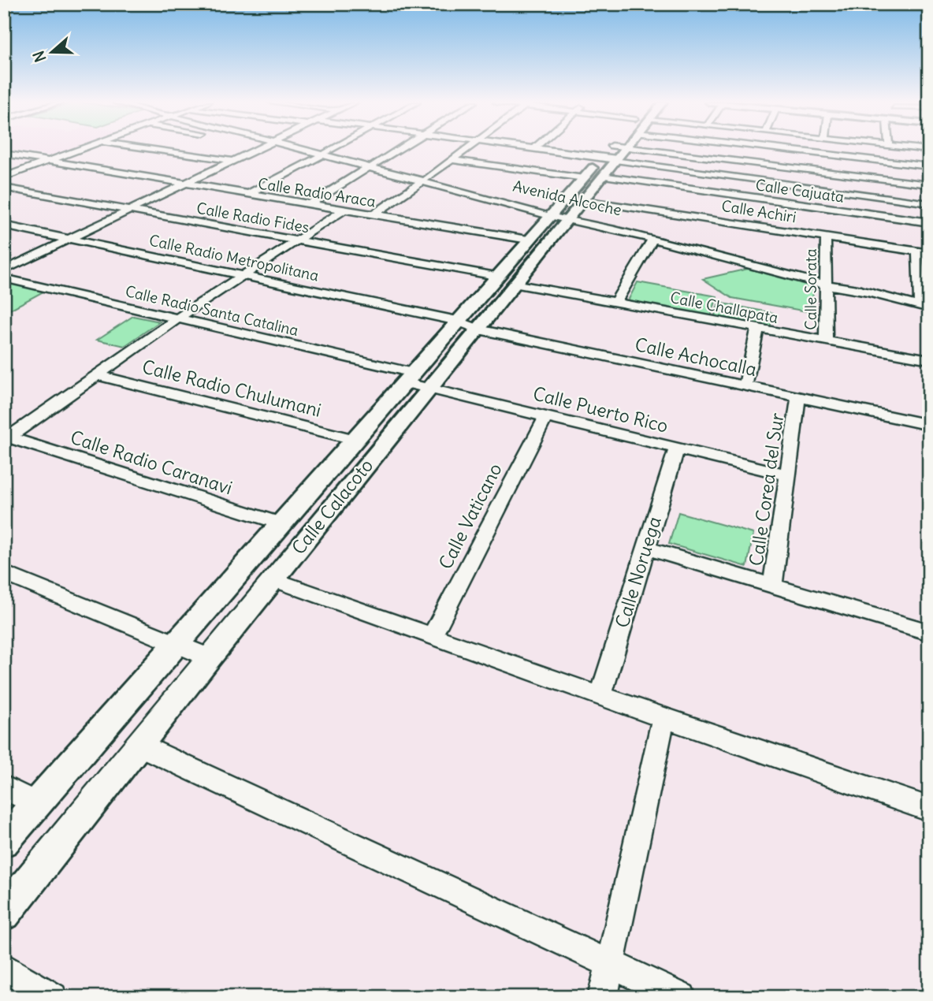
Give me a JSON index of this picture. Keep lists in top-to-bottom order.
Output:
{
  "streets": {
    "main road": ["Calle Calacoto"],
    "street": [
      "Calle Cajuata",
      "Calle Radio Araca",
      "Avenida Alcoche",
      "Calle Achiri",
      "Calle Radio Fides",
      "Calle Radio Metropolitana",
      "Calle Sorata",
      "Calle Challapata",
      "Calle Radio Santa Catalina",
      "Calle Achocalla",
      "Calle Radio Chulumani",
      "Calle Puerto Rico",
      "Calle Radio Caranavi",
      "Calle Corea del Sur",
      "Calle Vaticano",
      "Calle Noruega"
    ]
  },
  "crossings": [
    ["Calle Cajuata", "Calle Achiri"],
    ["Calle Cajuata", "Calle Calacoto"],
    ["Calle Radio Araca", "Calle Calacoto"],
    ["Avenida Alcoche", "Calle Sorata"],
    ["Avenida Alcoche", "Calle Calacoto"],
    ["Calle Achiri", "Calle Sorata"],
    ["Calle Achiri", "Calle Calacoto"],
    ["Calle Radio Fides", "Calle Calacoto"],
    ["Calle Radio Metropolitana", "Calle Achocalla"],
    ["Calle Radio Metropolitana", "Calle Calacoto"],
    ["Calle Sorata", "Calle Challapata"],
    ["Calle Challapata", "Calle Calacoto"],
    ["Calle Radio Santa Catalina", "Calle Puerto Rico"],
    ["Calle Radio Santa Catalina", "Calle Calacoto"],
    ["Calle Achocalla", "Calle Corea del Sur"],
    ["Calle Achocalla", "Calle Calacoto"],
    ["Calle Radio Chulumani", "Calle Calacoto"],
    ["Calle Puerto Rico", "Calle Corea del Sur"],
    ["Calle Puerto Rico", "Calle Calacoto"],
    ["Calle Puerto Rico", "Calle Vaticano"],
    ["Calle Puerto Rico", "Calle Noruega"],
    ["Calle Radio Caranavi", "Calle Calacoto"]
  ],
  "north": "left"
}
